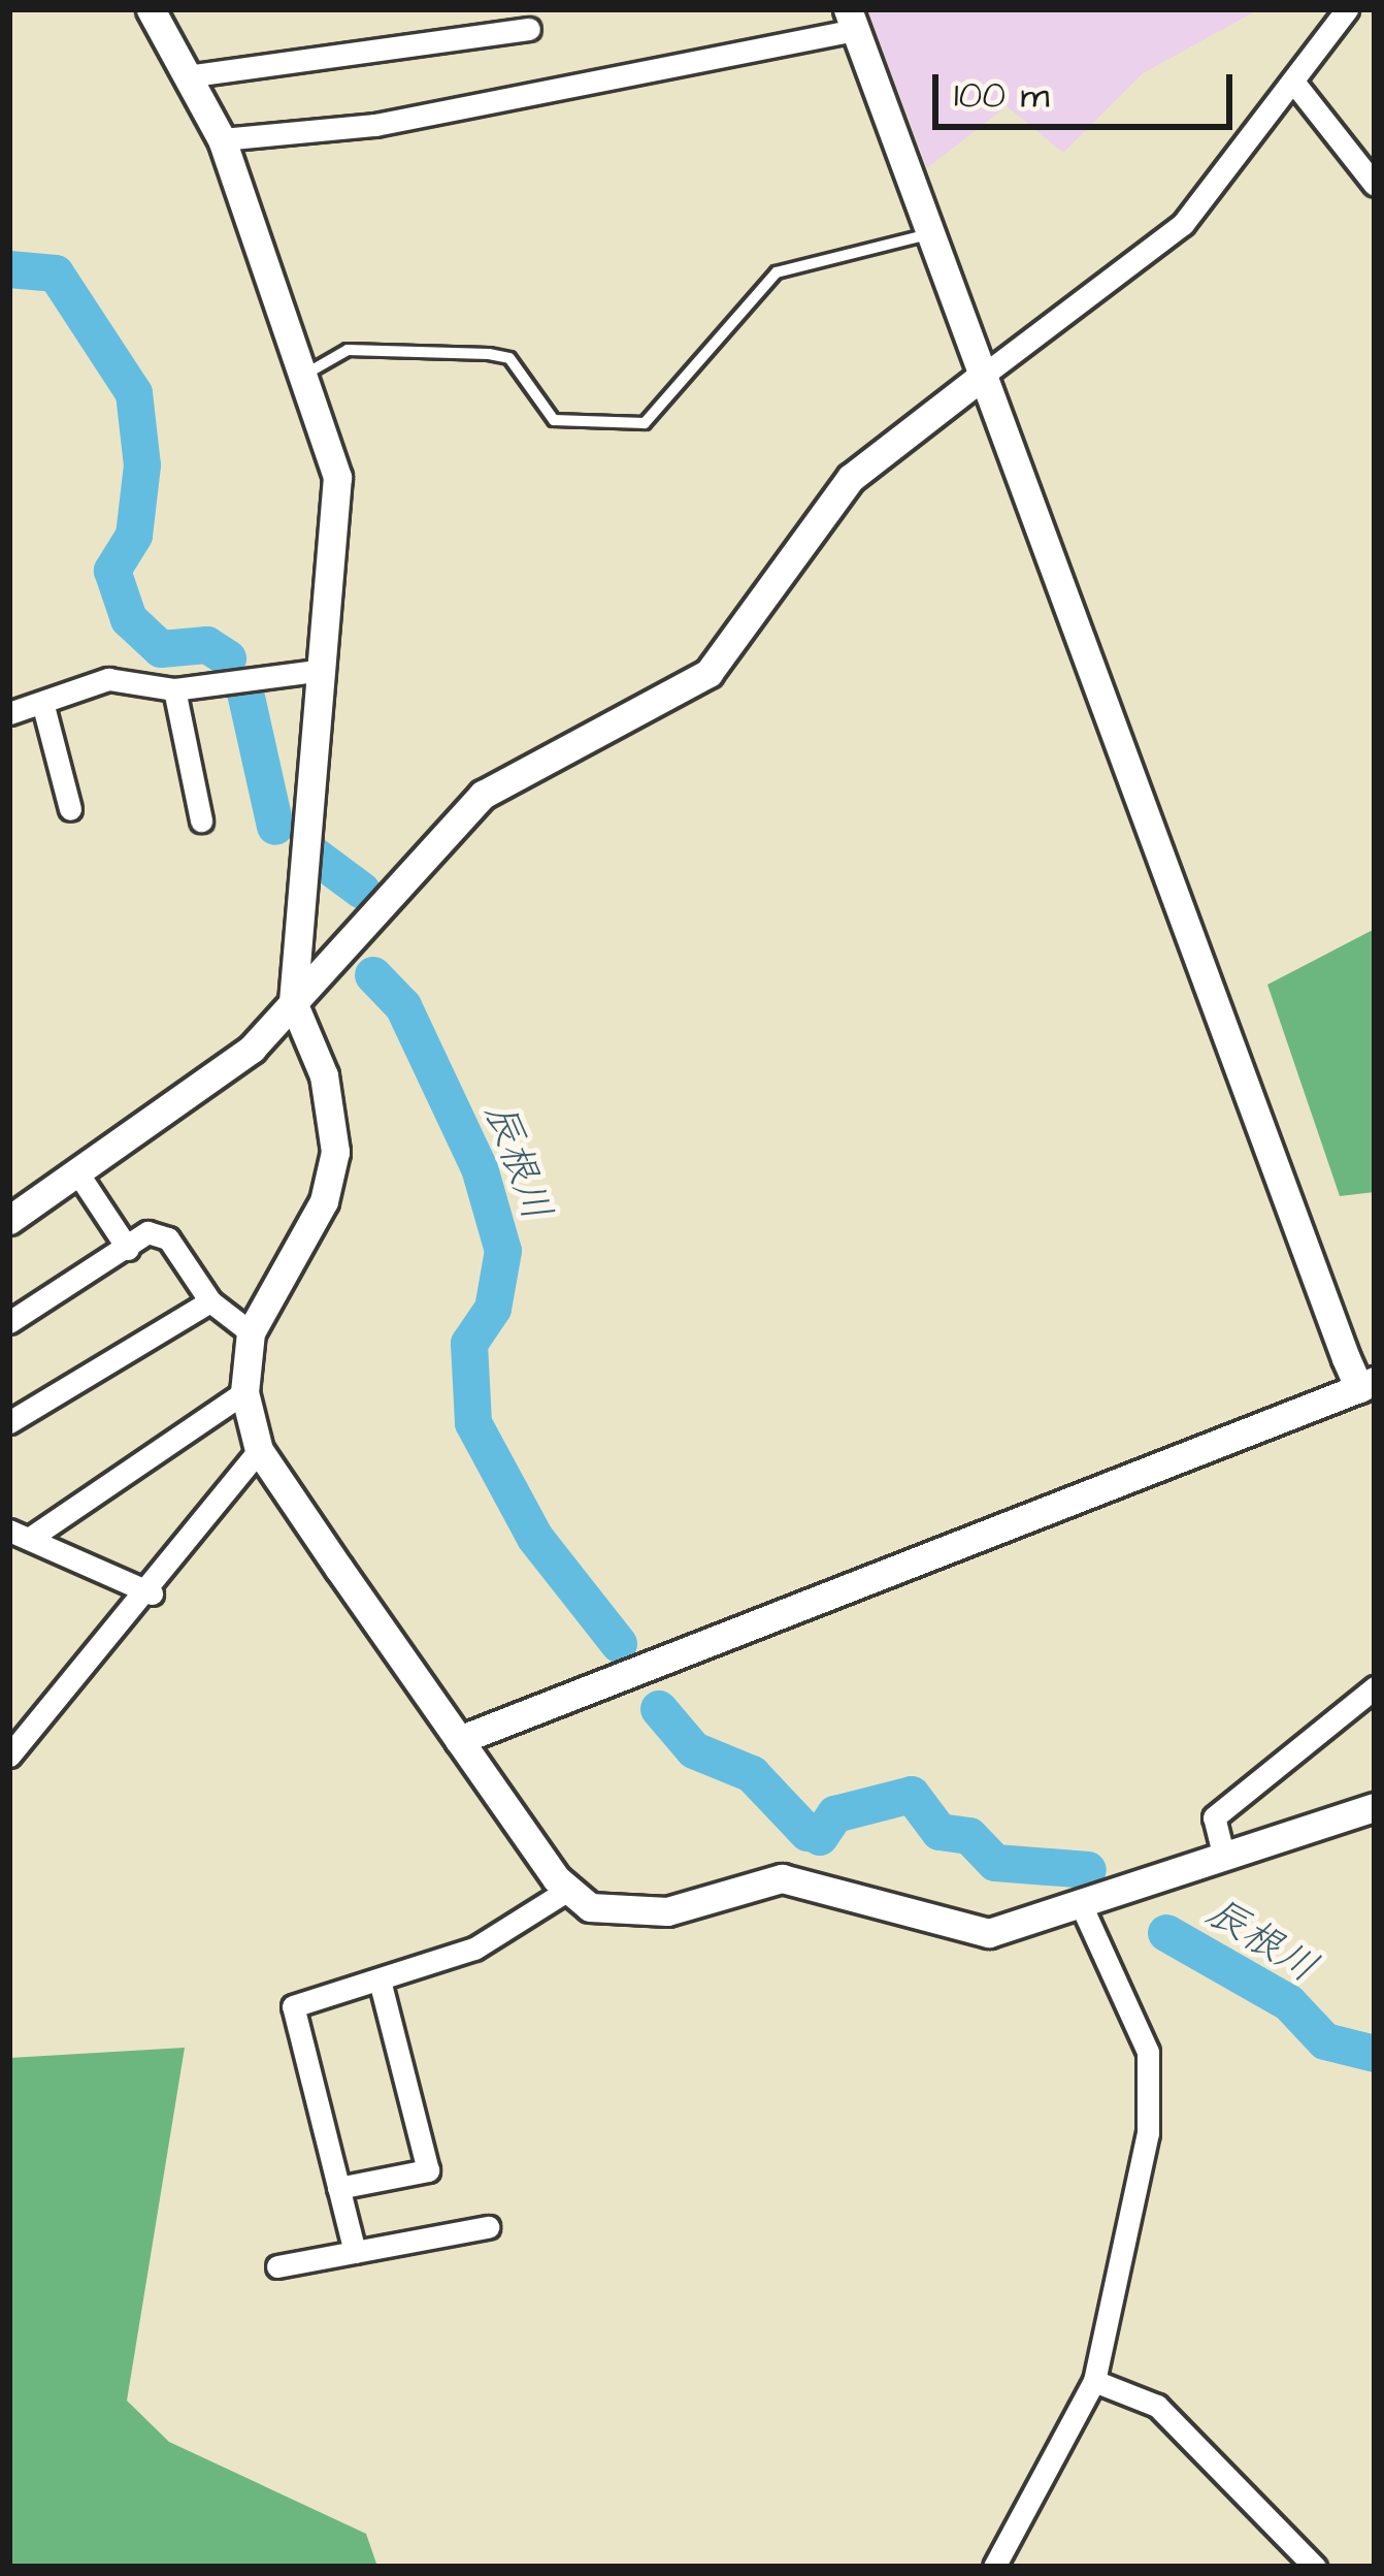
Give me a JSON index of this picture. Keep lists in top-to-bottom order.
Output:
{
  "water": ["辰根川"],
  "scale_bar": "100 m"
}
